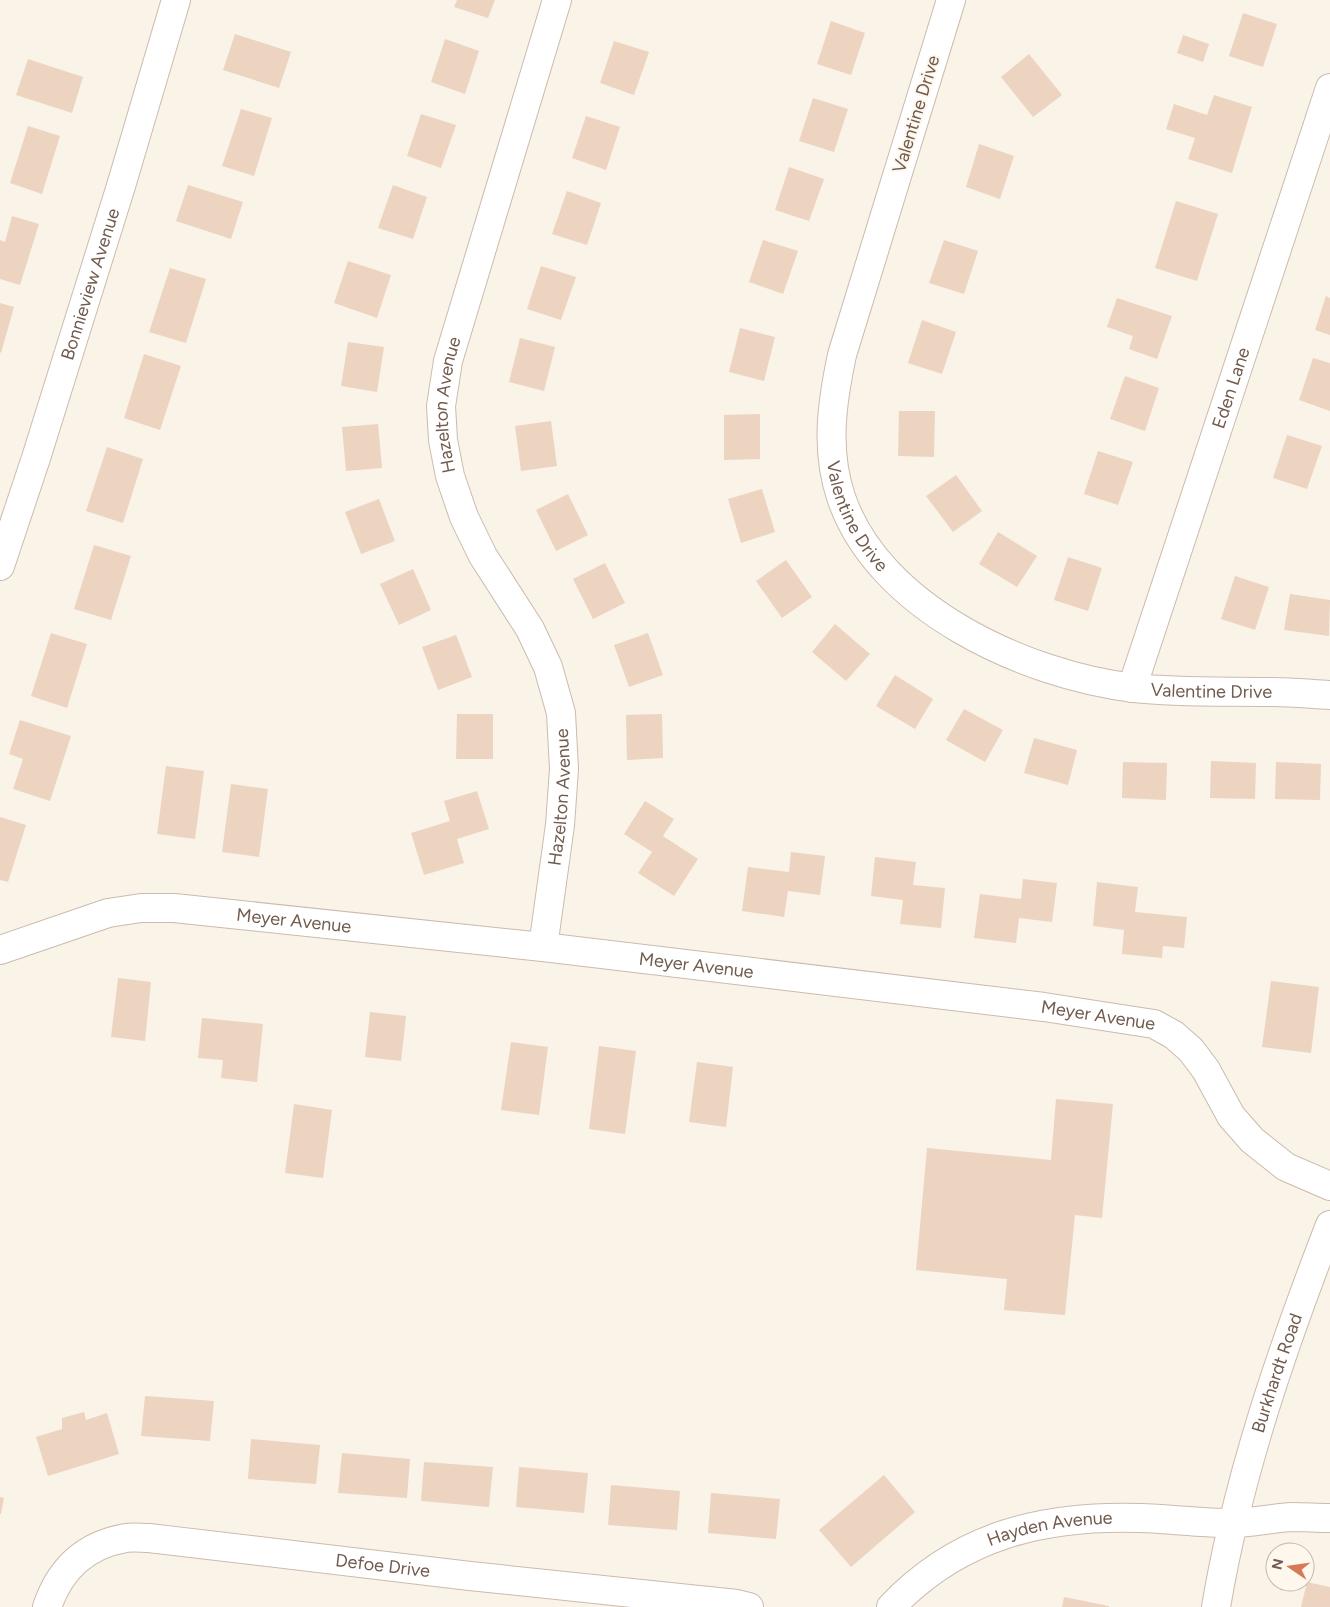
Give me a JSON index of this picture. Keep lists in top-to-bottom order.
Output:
{
  "streets": {
    "street": [
      "Valentine Drive",
      "Bonnieview Avenue",
      "Eden Lane",
      "Hazelton Avenue",
      "Meyer Avenue",
      "Burkhardt Road",
      "Hayden Avenue",
      "Defoe Drive"
    ]
  },
  "crossings": [
    ["Valentine Drive", "Eden Lane"],
    ["Hazelton Avenue", "Meyer Avenue"],
    ["Burkhardt Road", "Hayden Avenue"]
  ],
  "north": "left"
}
